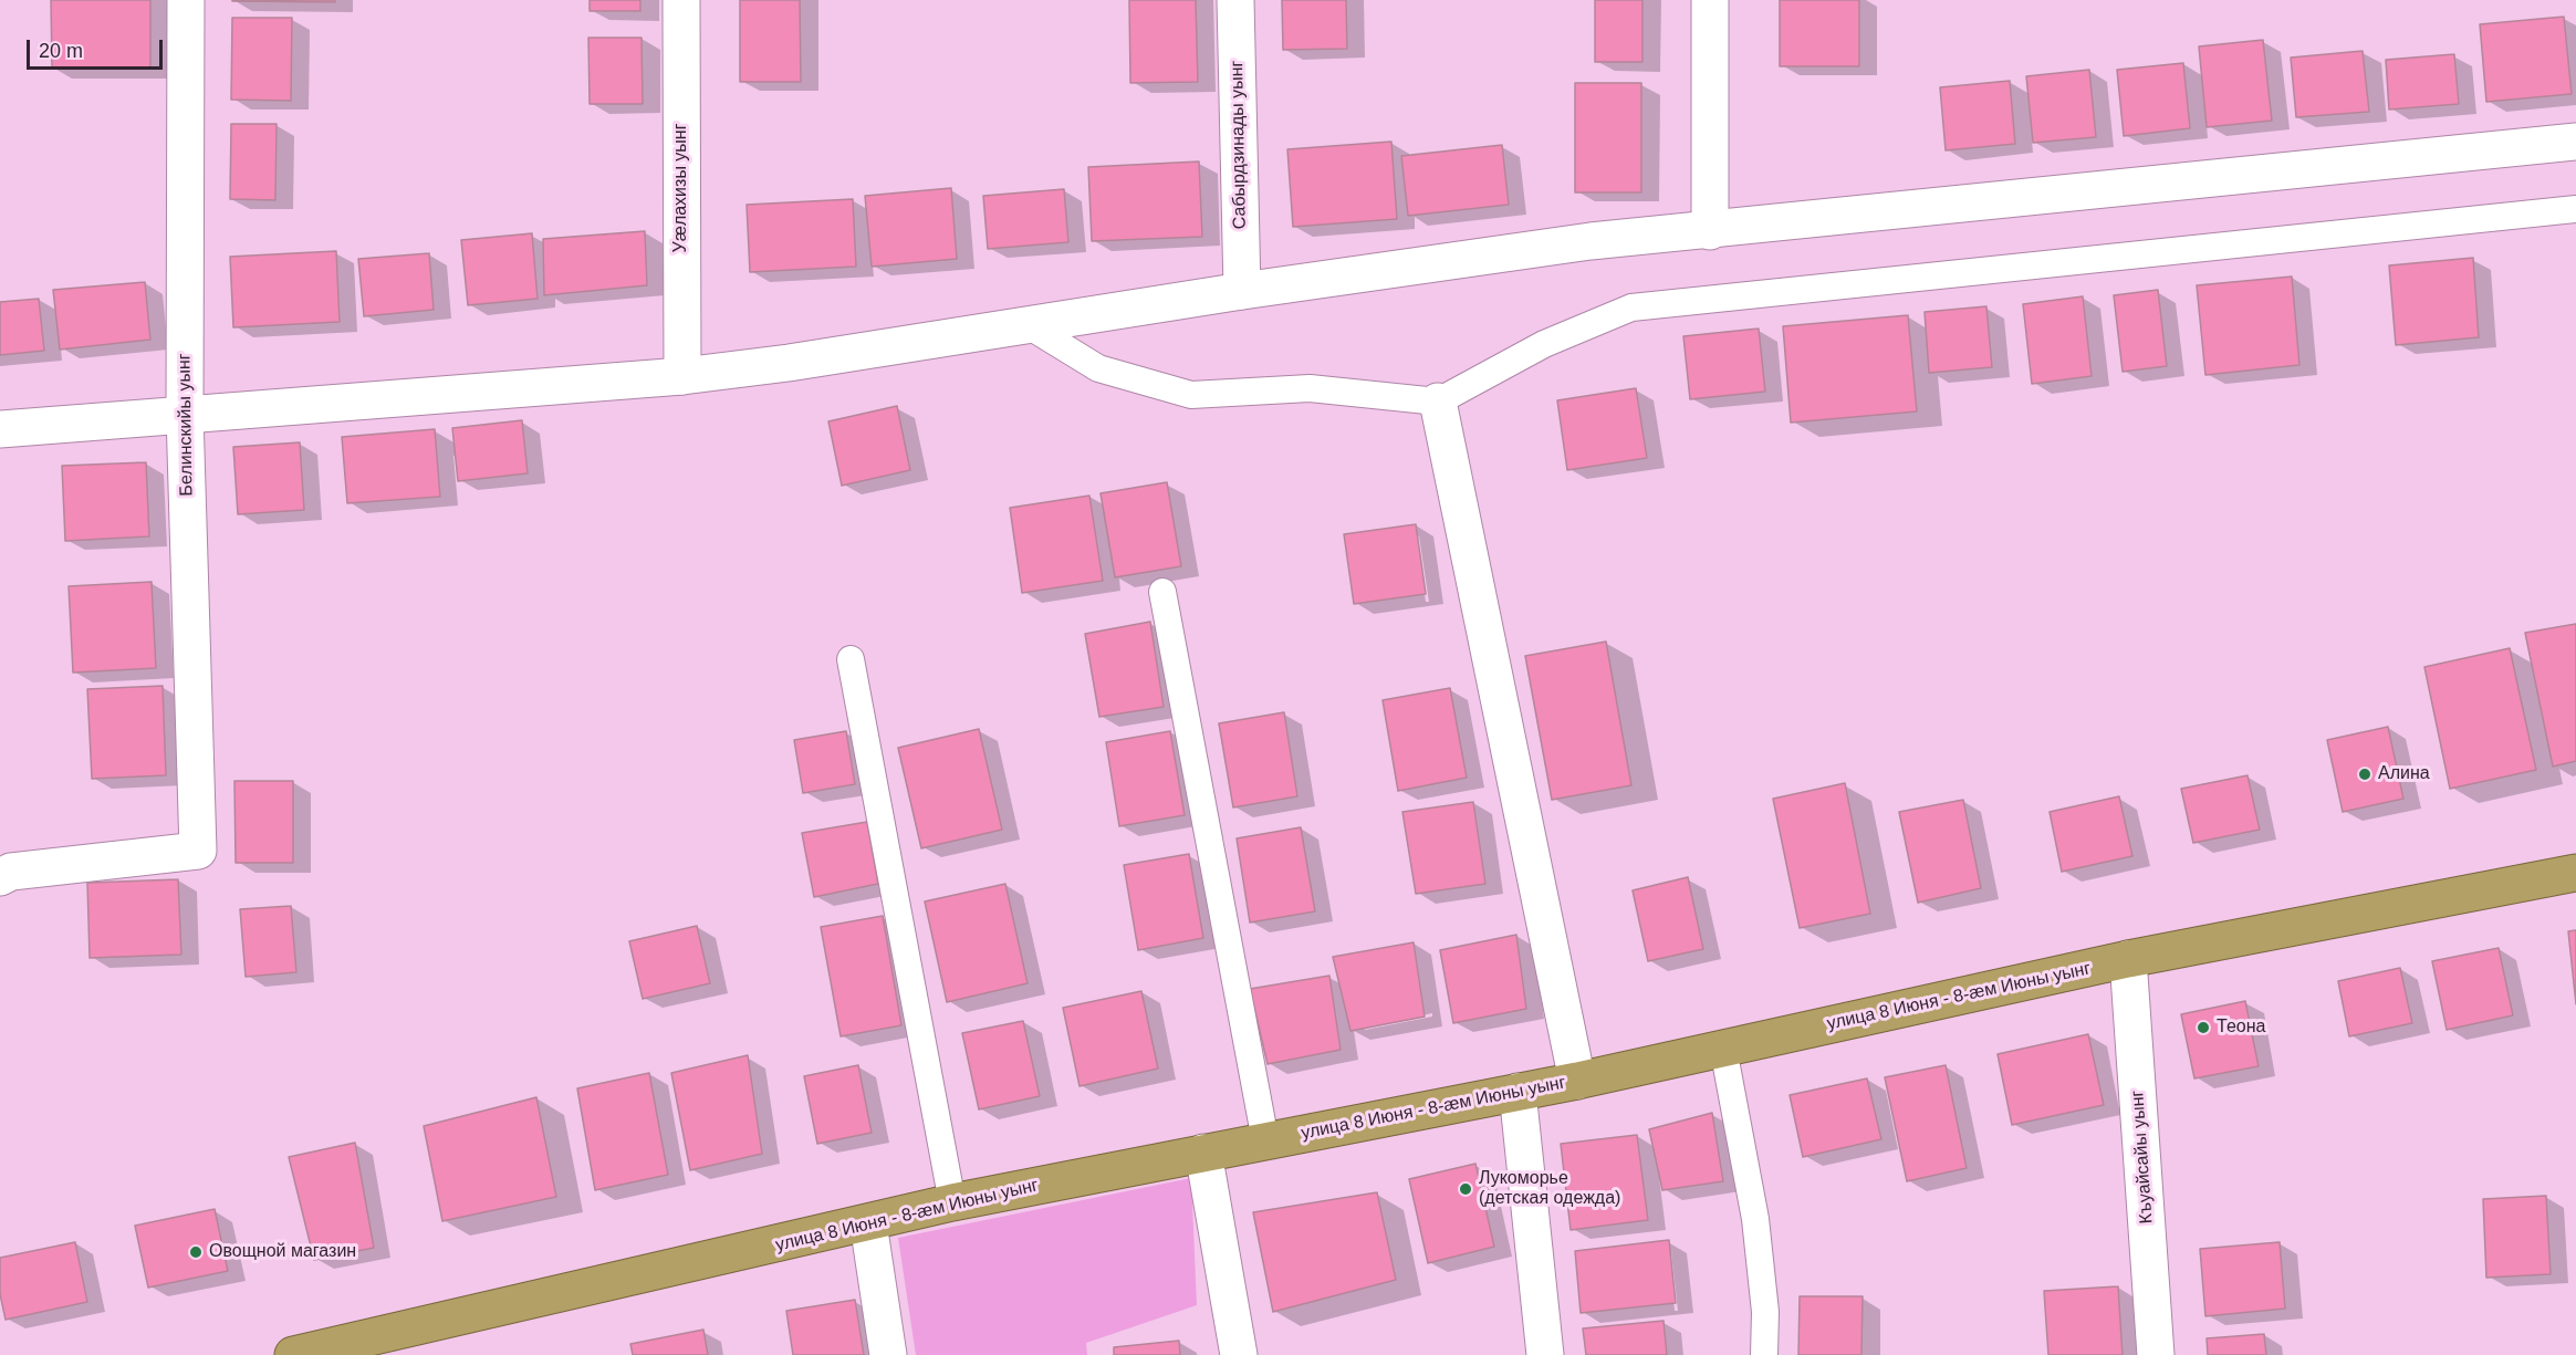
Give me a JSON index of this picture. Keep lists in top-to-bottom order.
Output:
{
  "streets": {
    "highway": ["улица 8 Июня - 8-ӕм Июны уынг"],
    "street": [
      "Сабырдзинады уынг",
      "Уӕлахизы уынг",
      "Белинскийы уынг",
      "Къуайсайы уынг"
    ]
  },
  "crossings": [
    ["улица 8 Июня - 8-ӕм Июны уынг", "Къуайсайы уынг"]
  ],
  "places": [
    "Алина",
    "Теона",
    "Лукоморье (детская одежда)",
    "Овощной магазин"
  ],
  "scale_bar": "20 m"
}
